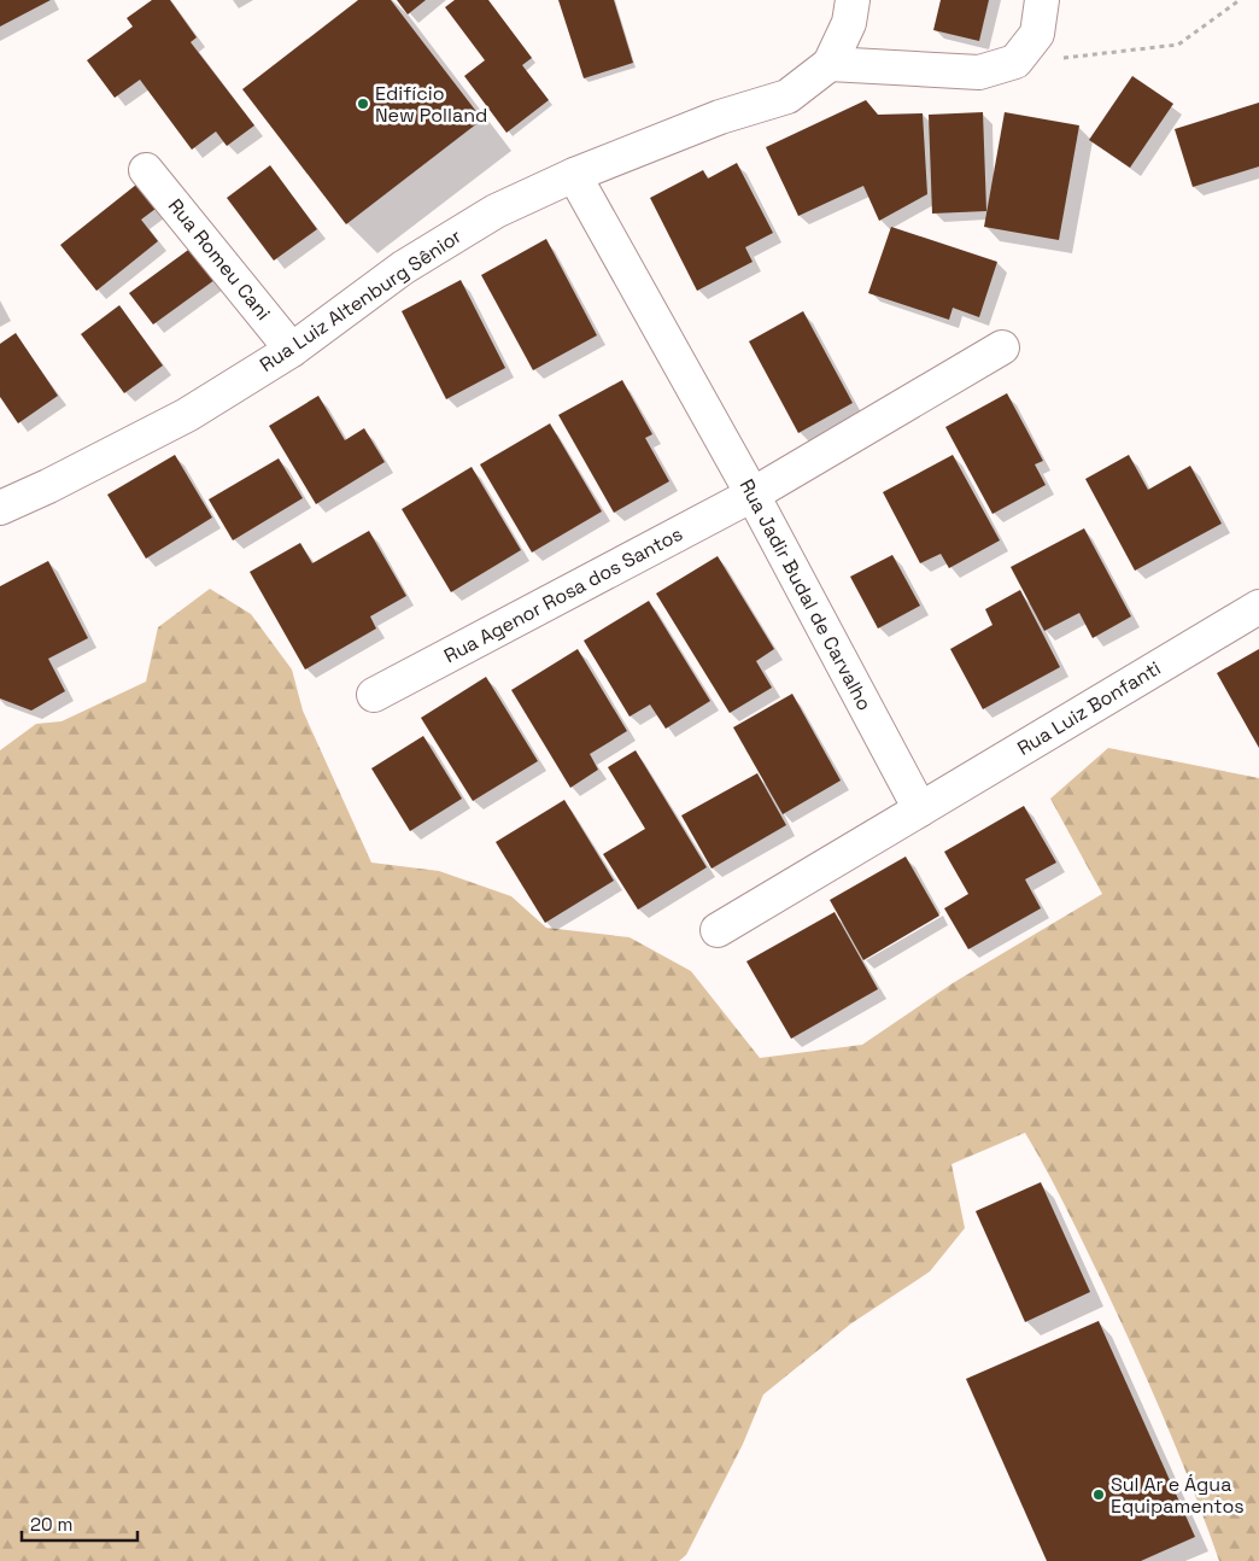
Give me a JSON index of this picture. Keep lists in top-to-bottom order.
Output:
{
  "streets": {
    "street": [
      "Rua Romeu Cani",
      "Rua Luiz Altenburg Sênior",
      "Rua Agenor Rosa dos Santos",
      "Rua Jadir Budal de Carvalho",
      "Rua Luiz Bonfanti"
    ]
  },
  "crossings": [
    ["Rua Romeu Cani", "Rua Luiz Altenburg Sênior"],
    ["Rua Luiz Altenburg Sênior", "Rua Jadir Budal de Carvalho"],
    ["Rua Agenor Rosa dos Santos", "Rua Jadir Budal de Carvalho"],
    ["Rua Jadir Budal de Carvalho", "Rua Luiz Bonfanti"]
  ],
  "places": ["Edifício New Polland", "Sul Ar e Água Equipamentos"],
  "scale_bar": "20 m"
}
